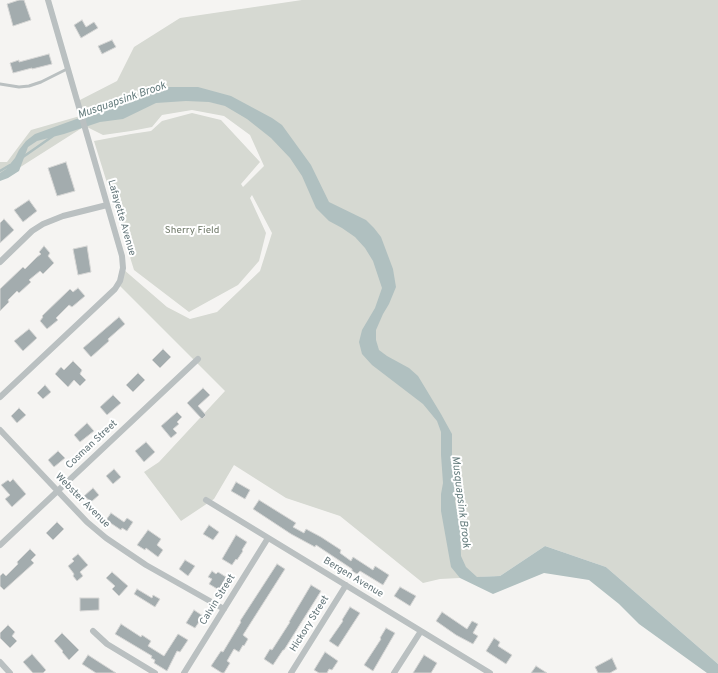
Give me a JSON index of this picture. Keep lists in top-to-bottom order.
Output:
{
  "streets": {
    "street": [
      "Lafayette Avenue",
      "Cosman Street",
      "Webster Avenue",
      "Bergen Avenue",
      "Calvin Street",
      "Hickory Street"
    ]
  },
  "crossings": [
    ["Cosman Street", "Webster Avenue"],
    ["Webster Avenue", "Calvin Street"],
    ["Bergen Avenue", "Calvin Street"],
    ["Bergen Avenue", "Hickory Street"]
  ],
  "water": ["Musquapsink Brook"],
  "parks": ["Sherry Field"]
}
